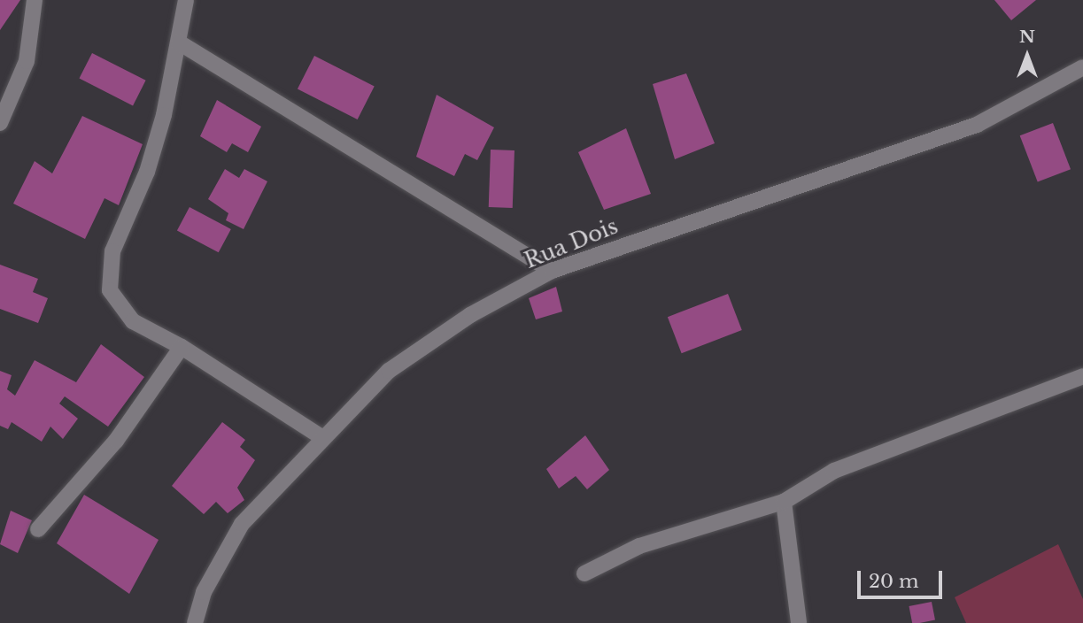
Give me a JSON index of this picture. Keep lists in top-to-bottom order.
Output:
{
  "streets": {
    "street": ["Rua Dois"]
  },
  "scale_bar": "20 m",
  "north": "top"
}
